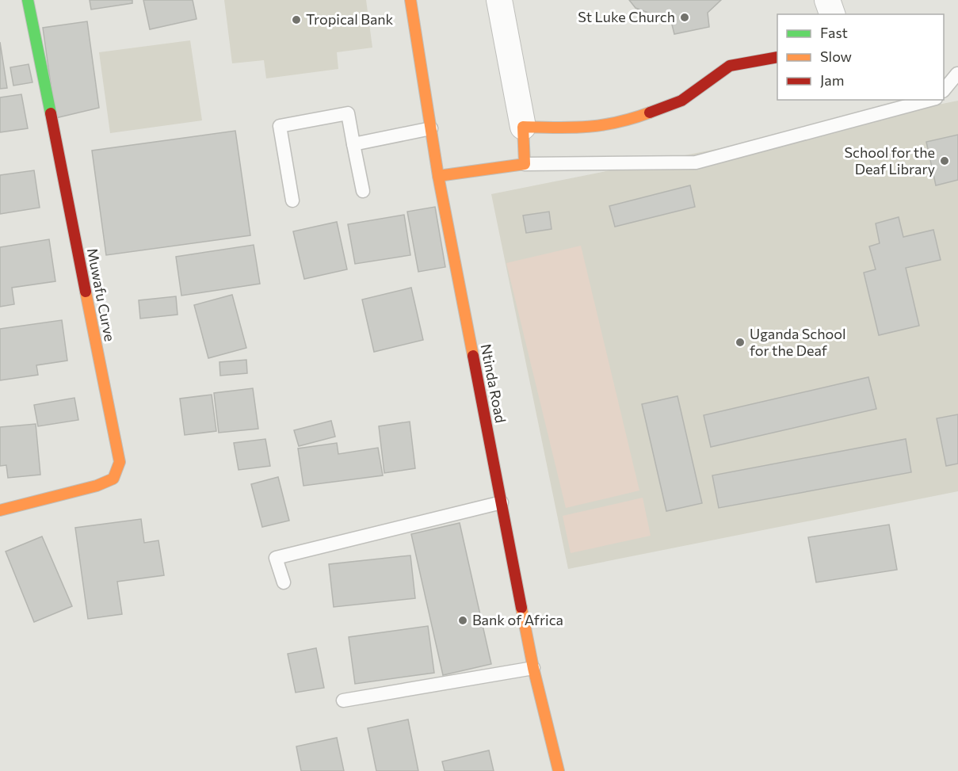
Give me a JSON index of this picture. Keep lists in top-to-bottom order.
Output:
{
  "streets": {
    "street": ["Muwafu Curve", "Ntinda Road"]
  },
  "places": [
    "St Luke Church",
    "Tropical Bank",
    "School for the Deaf Library",
    "Uganda School for the Deaf",
    "Bank of Africa"
  ],
  "legend": ["Fast", "Slow", "Jam"]
}
